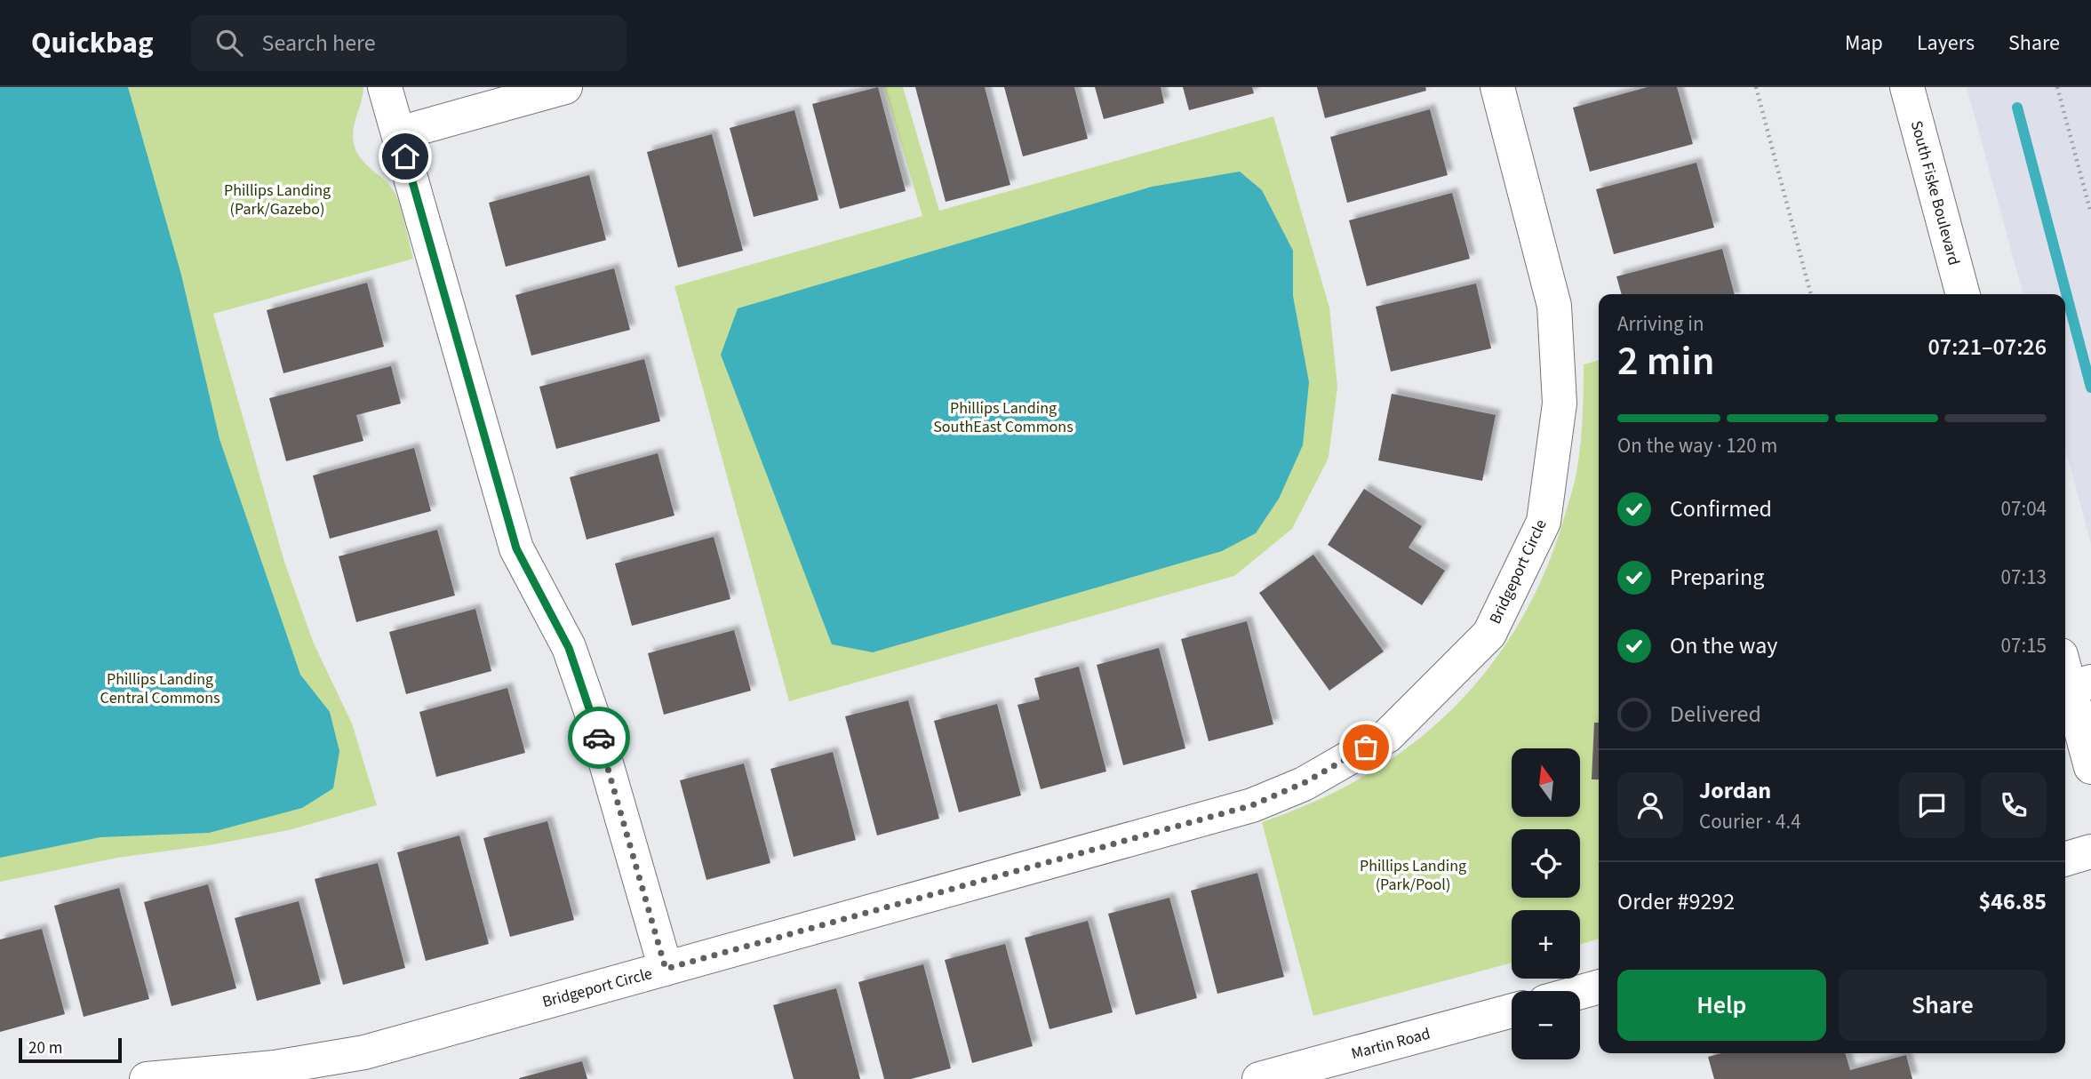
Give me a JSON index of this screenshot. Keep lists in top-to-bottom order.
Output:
{
  "streets": {
    "street": ["South Fiske Boulevard", "Bridgeport Circle", "Martin Road"]
  },
  "parks": [
    "Phillips Landing (Park/Gazebo)",
    "Phillips Landing SouthEast Commons",
    "Phillips Landing Central Commons",
    "Phillips Landing (Park/Pool)"
  ],
  "scale_bar": "20 m",
  "north": "top",
  "page": {
    "header": "Quickbag",
    "search": "Search here",
    "nav": ["Map", "Layers", "Share"],
    "heading": ["2 min", "Arriving in", "07:21–07:26"],
    "panel": [
      "Jordan",
      "Courier · 4.4",
      "Order #9292",
      "$46.85"
    ],
    "bar": "On the way · 120 m",
    "list": [
      ["Confirmed", "07:04"],
      ["Preparing", "07:13"],
      ["On the way", "07:15"],
      "Delivered"
    ],
    "map_buttons": ["+", "−"],
    "buttons": ["Help", "Share"],
    "scale": "20 m"
  }
}
